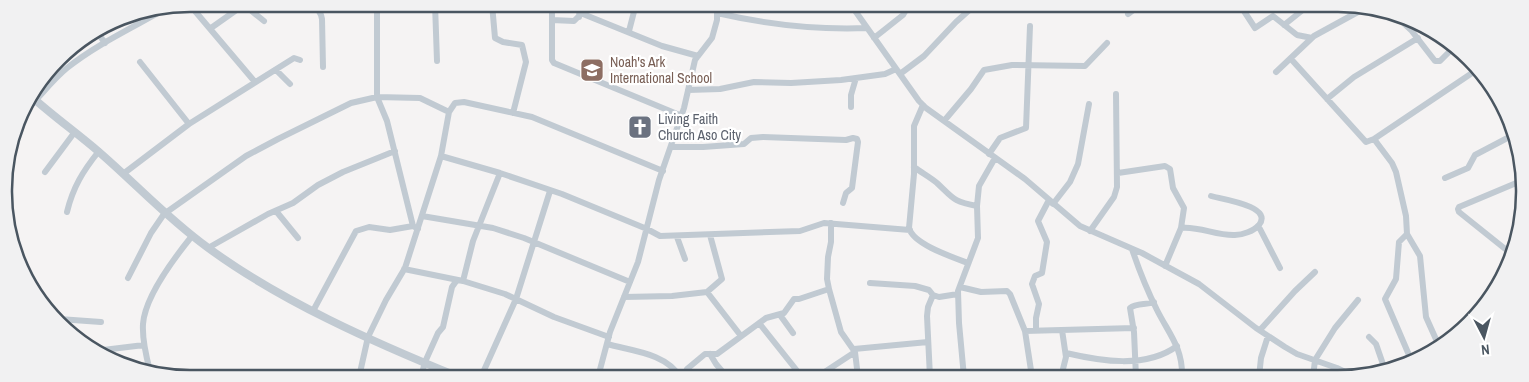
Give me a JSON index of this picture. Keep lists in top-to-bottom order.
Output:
{
  "places": {
    "school or university": ["Noah's Ark International School"],
    "church": ["Living Faith Church Aso City"]
  },
  "north": "bottom"
}
